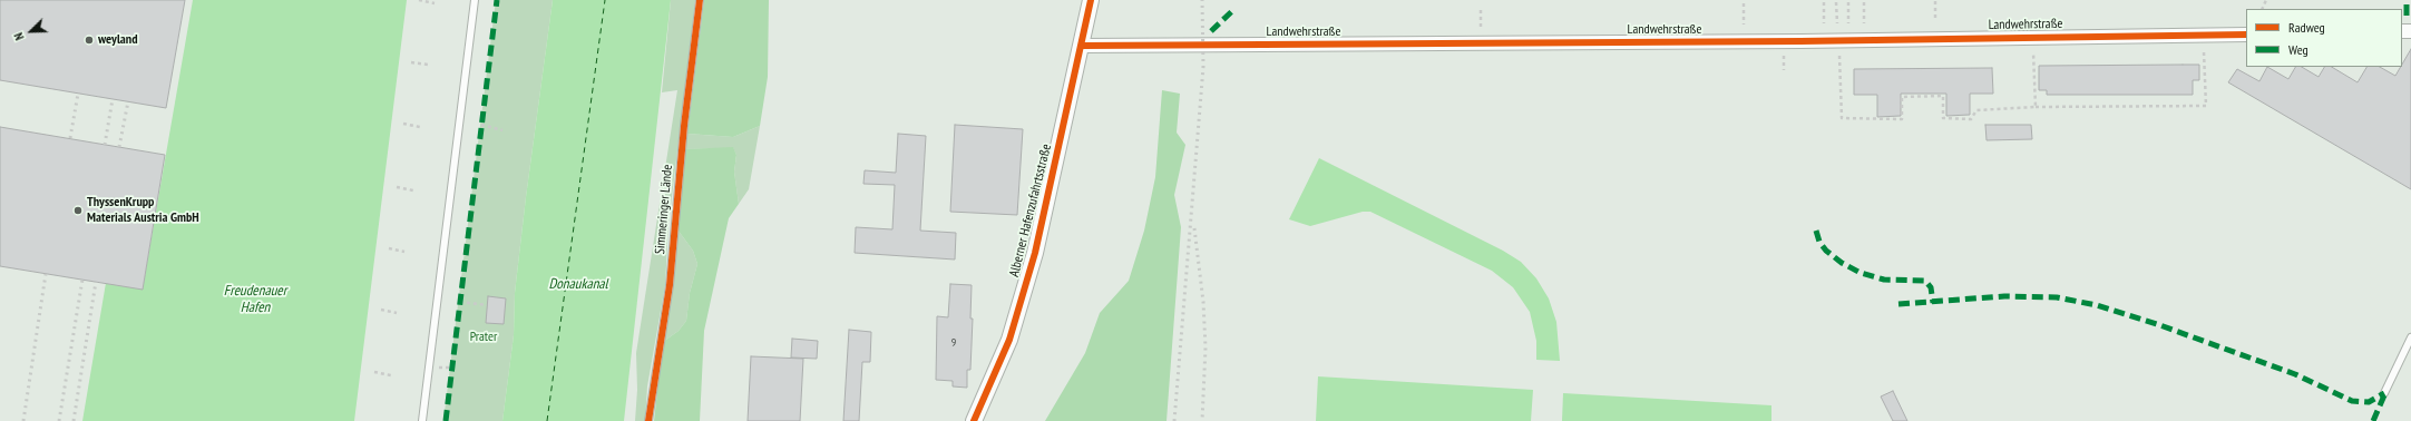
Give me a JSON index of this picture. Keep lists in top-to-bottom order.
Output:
{
  "streets": {
    "street": ["Landwehrstraße", "Alberner Hafenzufahrtsstraße"],
    "lane": ["Simmeringer Lände"]
  },
  "crossings": [
    ["Landwehrstraße", "Alberner Hafenzufahrtsstraße"]
  ],
  "water": ["Donaukanal", "Freudenauer Hafen"],
  "parks": ["Prater"],
  "places": ["weyland", "ThyssenKrupp Materials Austria GmbH"],
  "house_numbers": ["9"],
  "legend": ["Radweg", "Weg"],
  "north": "bottom left"
}
